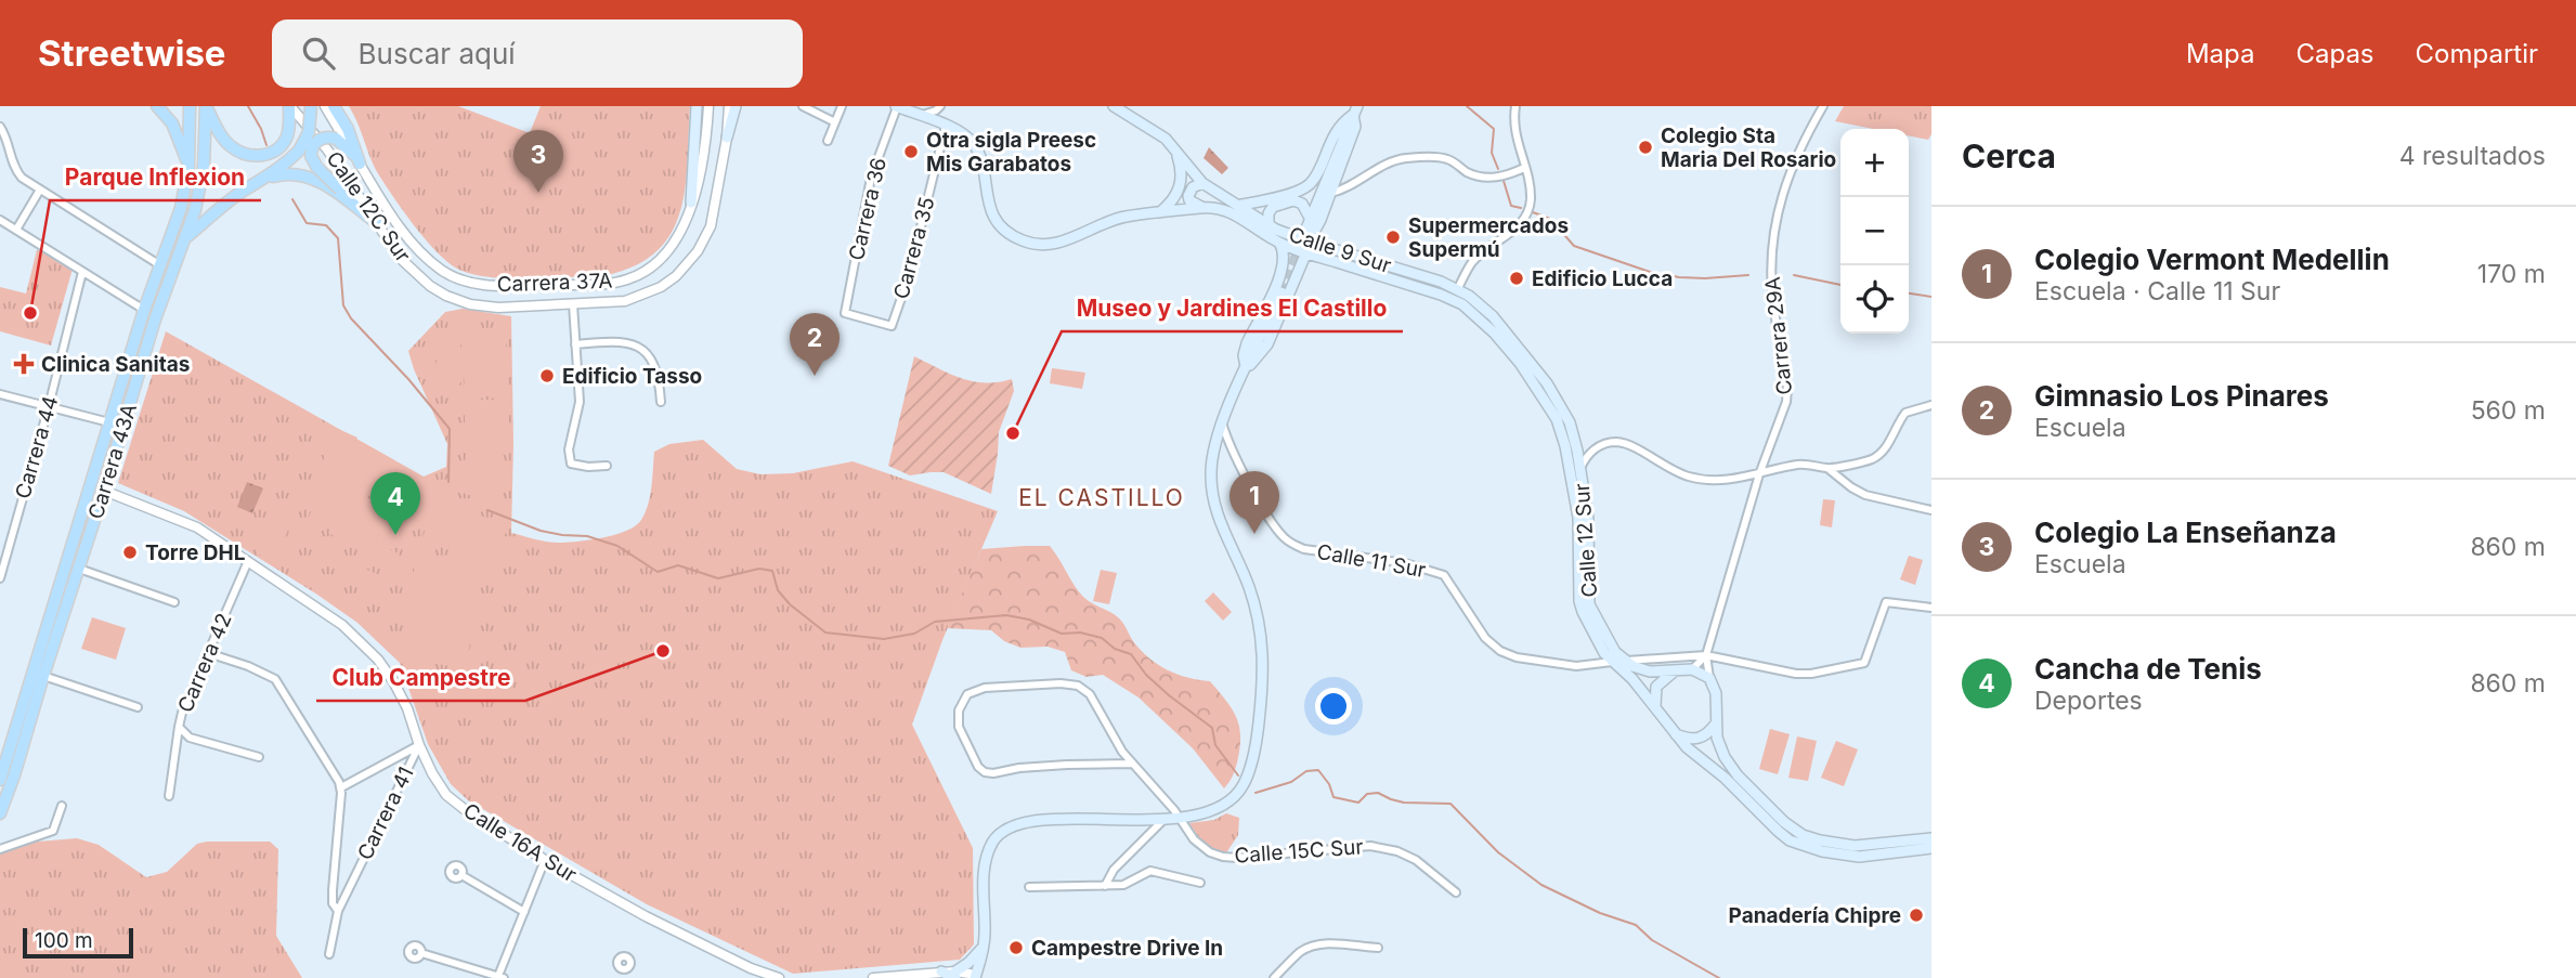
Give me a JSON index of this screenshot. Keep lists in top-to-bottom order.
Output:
{
  "streets": {
    "main road": ["Calle 9 Sur", "Carrera 43A", "Calle 12 Sur"],
    "street": [
      "Calle 12C Sur",
      "Carrera 36",
      "Carrera 35",
      "Carrera 37A",
      "Carrera 29A",
      "Carrera 44",
      "Calle 11 Sur",
      "Carrera 42",
      "Carrera 41",
      "Calle 16A Sur",
      "Calle 15C Sur"
    ]
  },
  "crossings": [
    ["Calle 12C Sur", "Carrera 37A"],
    ["Carrera 36", "Carrera 35"],
    ["Carrera 36", "Calle 9 Sur"],
    ["Carrera 35", "Calle 9 Sur"],
    ["Calle 9 Sur", "Calle 12 Sur"],
    ["Carrera 29A", "Calle 12 Sur"],
    ["Carrera 43A", "Calle 16A Sur"],
    ["Calle 12 Sur", "Calle 11 Sur"],
    ["Carrera 42", "Calle 16A Sur"],
    ["Carrera 41", "Calle 16A Sur"]
  ],
  "districts": ["EL CASTILLO"],
  "places": {
    "other": [
      "Colegio Sta Maria Del Rosario",
      "Otra sigla Preesc Mis Garabatos",
      "Supermercados Supermú",
      "Edificio Lucca",
      "Parque Inflexion",
      "Edificio Tasso",
      "Museo y Jardines El Castillo",
      "Torre DHL",
      "Club Campestre",
      "Panadería Chipre",
      "Campestre Drive In"
    ],
    "health": ["Clinica Sanitas"]
  },
  "scale_bar": "100 m",
  "page": {
    "header": "Streetwise",
    "search": "Buscar aquí",
    "nav": ["Mapa", "Capas", "Compartir"],
    "heading": ["Cerca", "4 resultados"],
    "map_buttons": ["+", "−"],
    "pins": [
      "3",
      "2",
      "1",
      "4"
    ],
    "list": [
      {
        "mark": "1",
        "name": "Colegio Vermont Medellin",
        "note": "Escuela · Calle 11 Sur",
        "value": "170 m"
      },
      {
        "mark": "2",
        "name": "Gimnasio Los Pinares",
        "note": "Escuela",
        "value": "560 m"
      },
      {
        "mark": "3",
        "name": "Colegio La Enseñanza",
        "note": "Escuela",
        "value": "860 m"
      },
      {
        "mark": "4",
        "name": "Cancha de Tenis",
        "note": "Deportes",
        "value": "860 m"
      }
    ],
    "scale": "100 m"
  }
}
